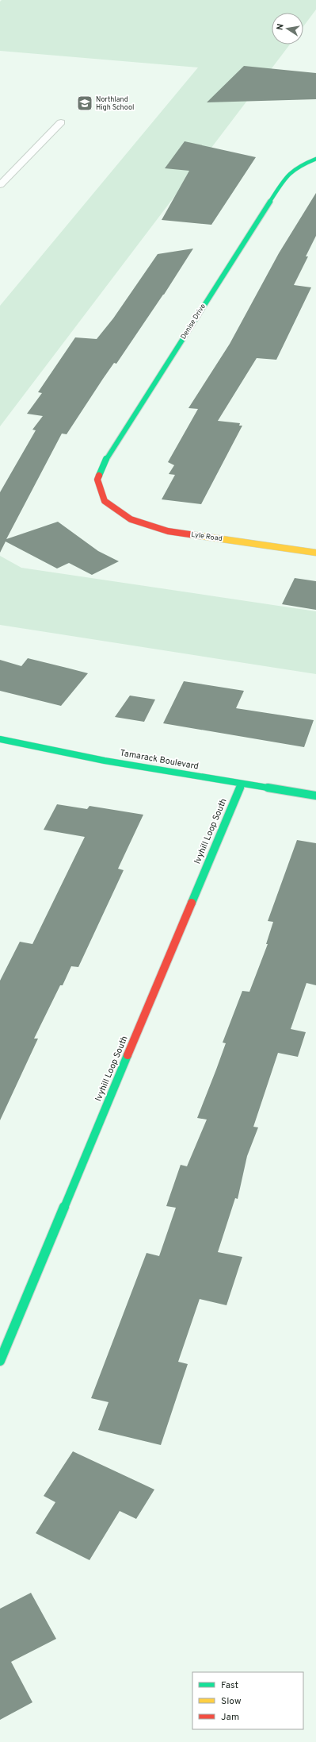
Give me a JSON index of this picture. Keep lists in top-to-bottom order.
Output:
{
  "streets": {
    "street": [
      "Denise Drive",
      "Lyle Road",
      "Tamarack Boulevard",
      "Ivyhill Loop South"
    ]
  },
  "crossings": [
    ["Denise Drive", "Lyle Road"],
    ["Tamarack Boulevard", "Ivyhill Loop South"]
  ],
  "places": {
    "school or university": ["Northland High School"]
  },
  "legend": ["Fast", "Slow", "Jam"],
  "north": "left"
}
